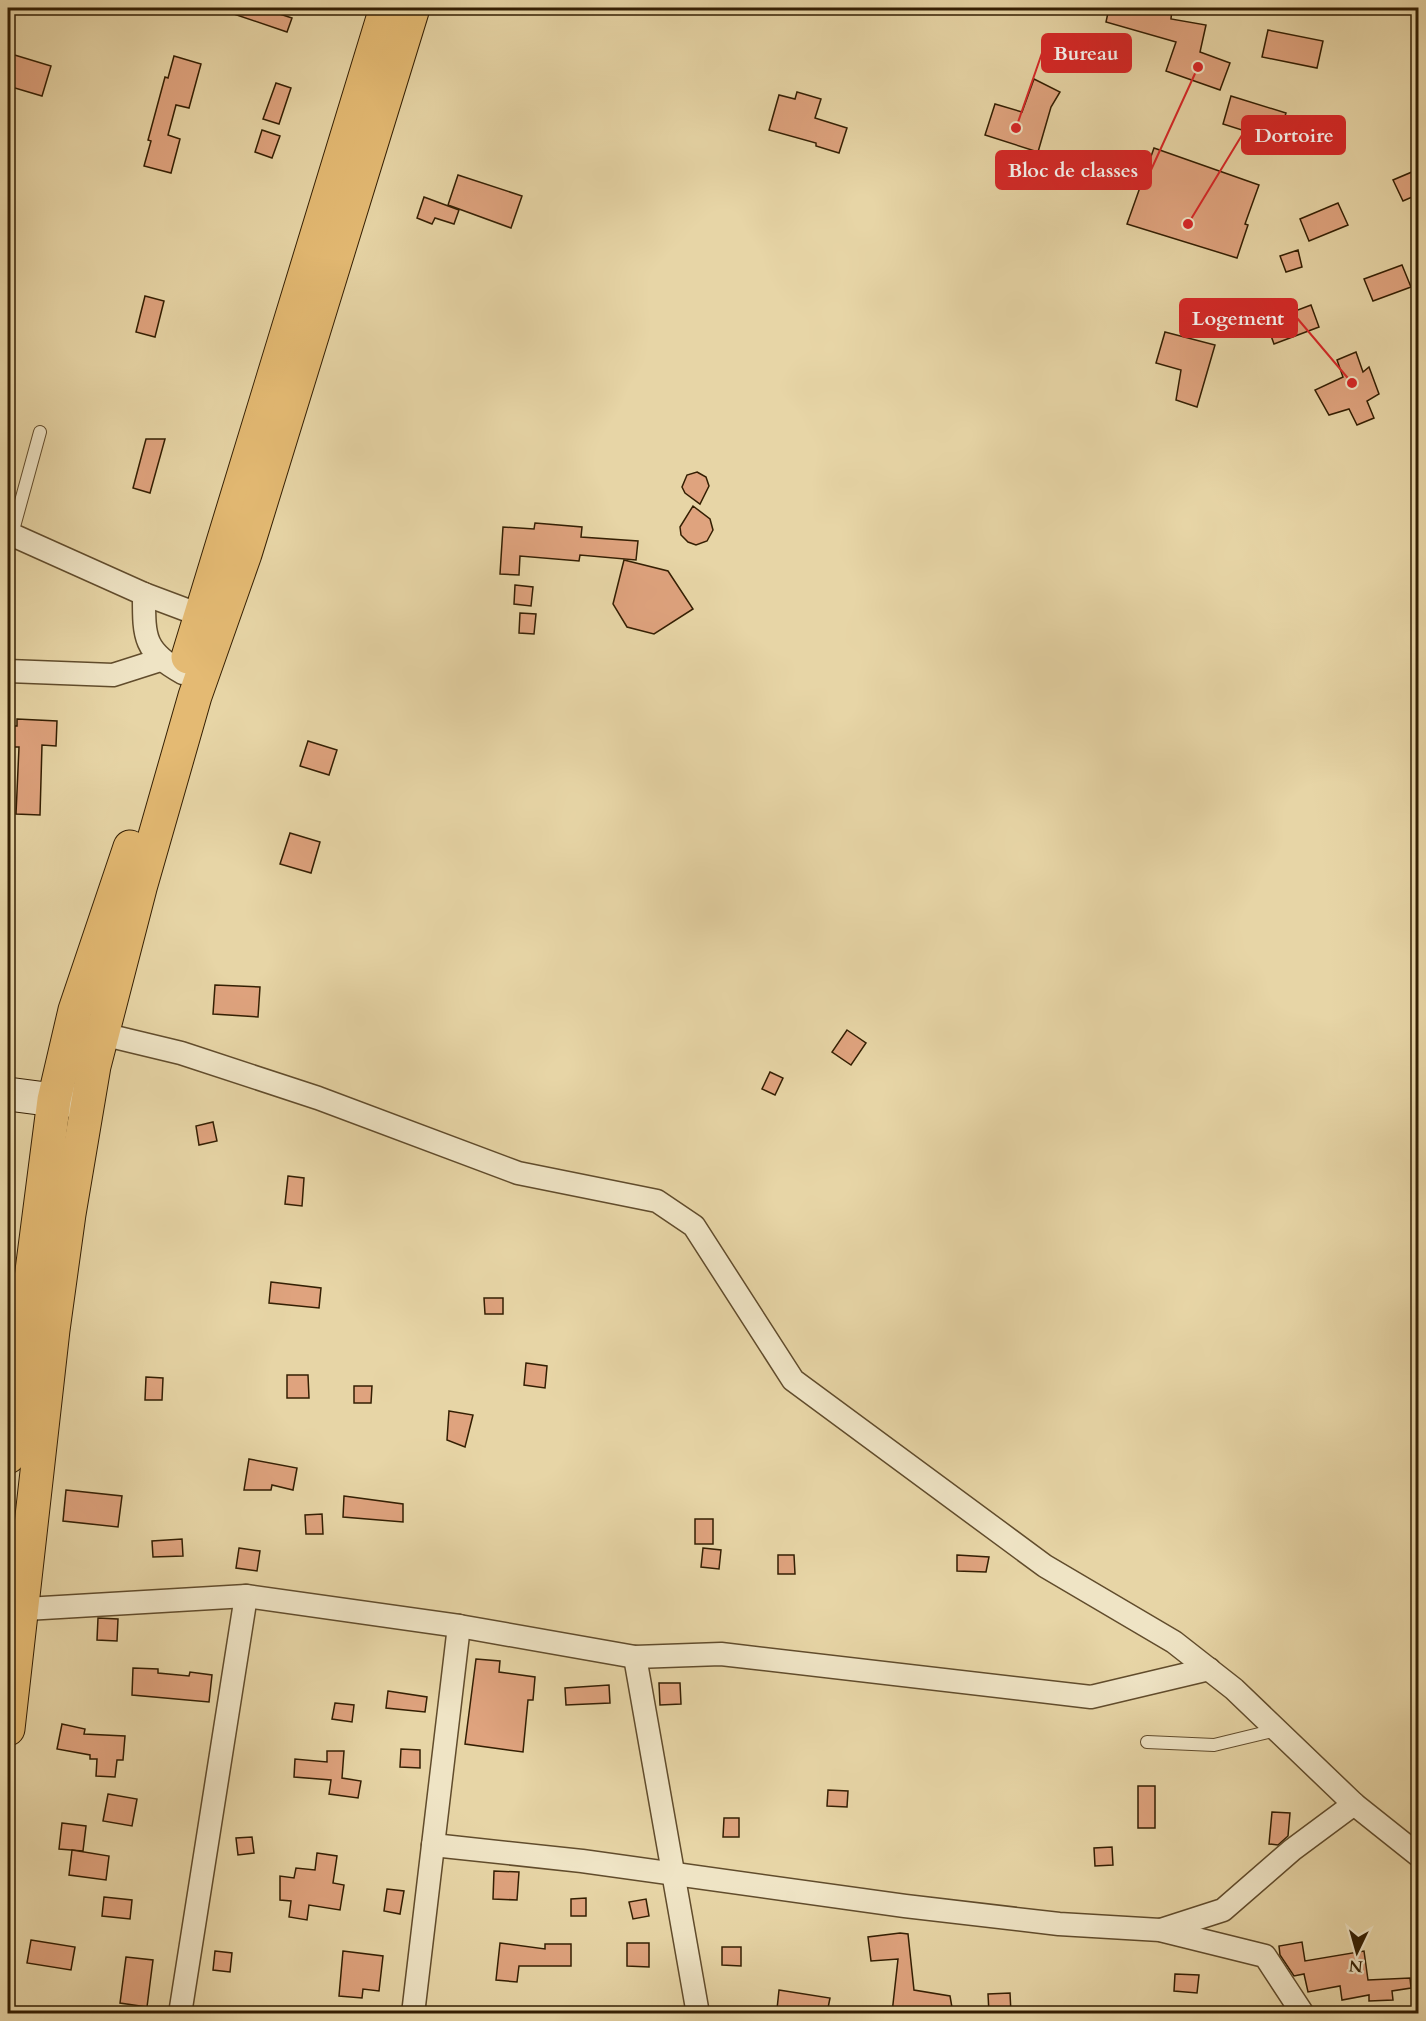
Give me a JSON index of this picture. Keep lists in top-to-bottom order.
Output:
{
  "places": [
    "Bloc de classes",
    "Bureau",
    "Dortoire",
    "Logement"
  ],
  "north": "bottom"
}
